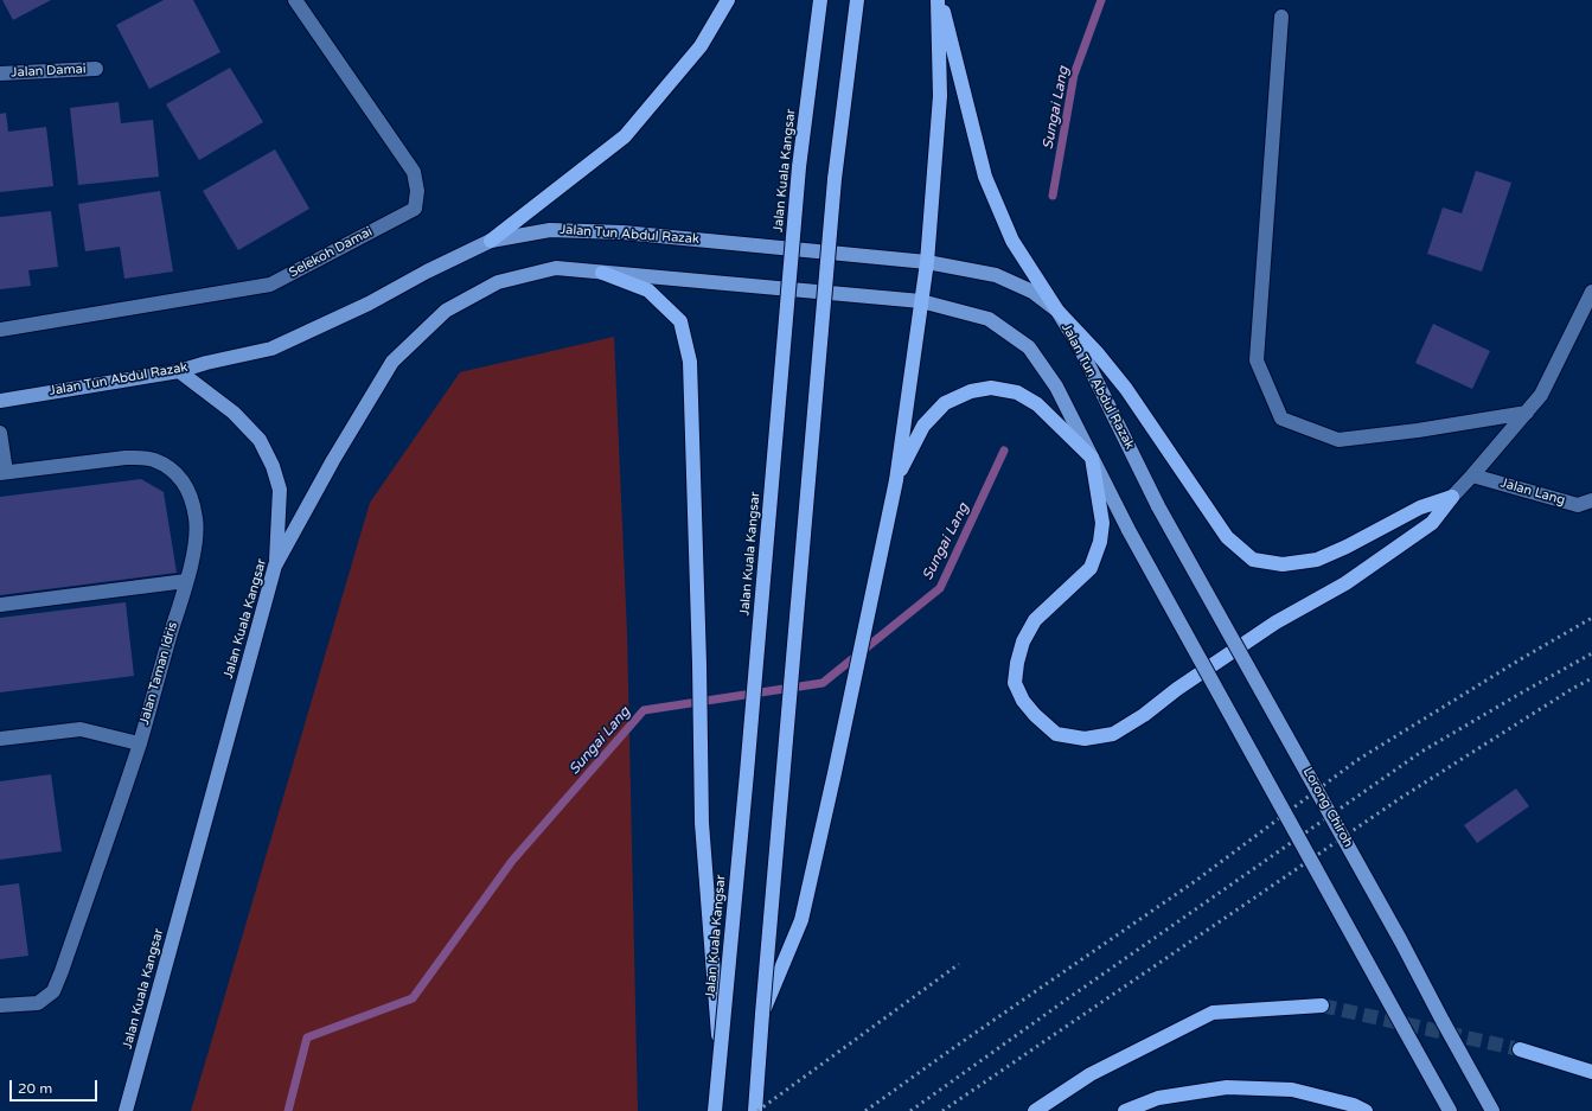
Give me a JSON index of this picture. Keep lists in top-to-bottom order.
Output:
{
  "streets": {
    "highway": ["Jalan Kuala Kangsar"],
    "main road": ["Jalan Tun Abdul Razak", "Lorong Chiroh"],
    "street": [
      "Jalan Damai",
      "Selekoh Damai",
      "Jalan Lang",
      "Jalan Taman Idris"
    ]
  },
  "crossings": [
    ["Jalan Tun Abdul Razak", "Lorong Chiroh"]
  ],
  "water": ["Sungai Lang"],
  "scale_bar": "20 m"
}
